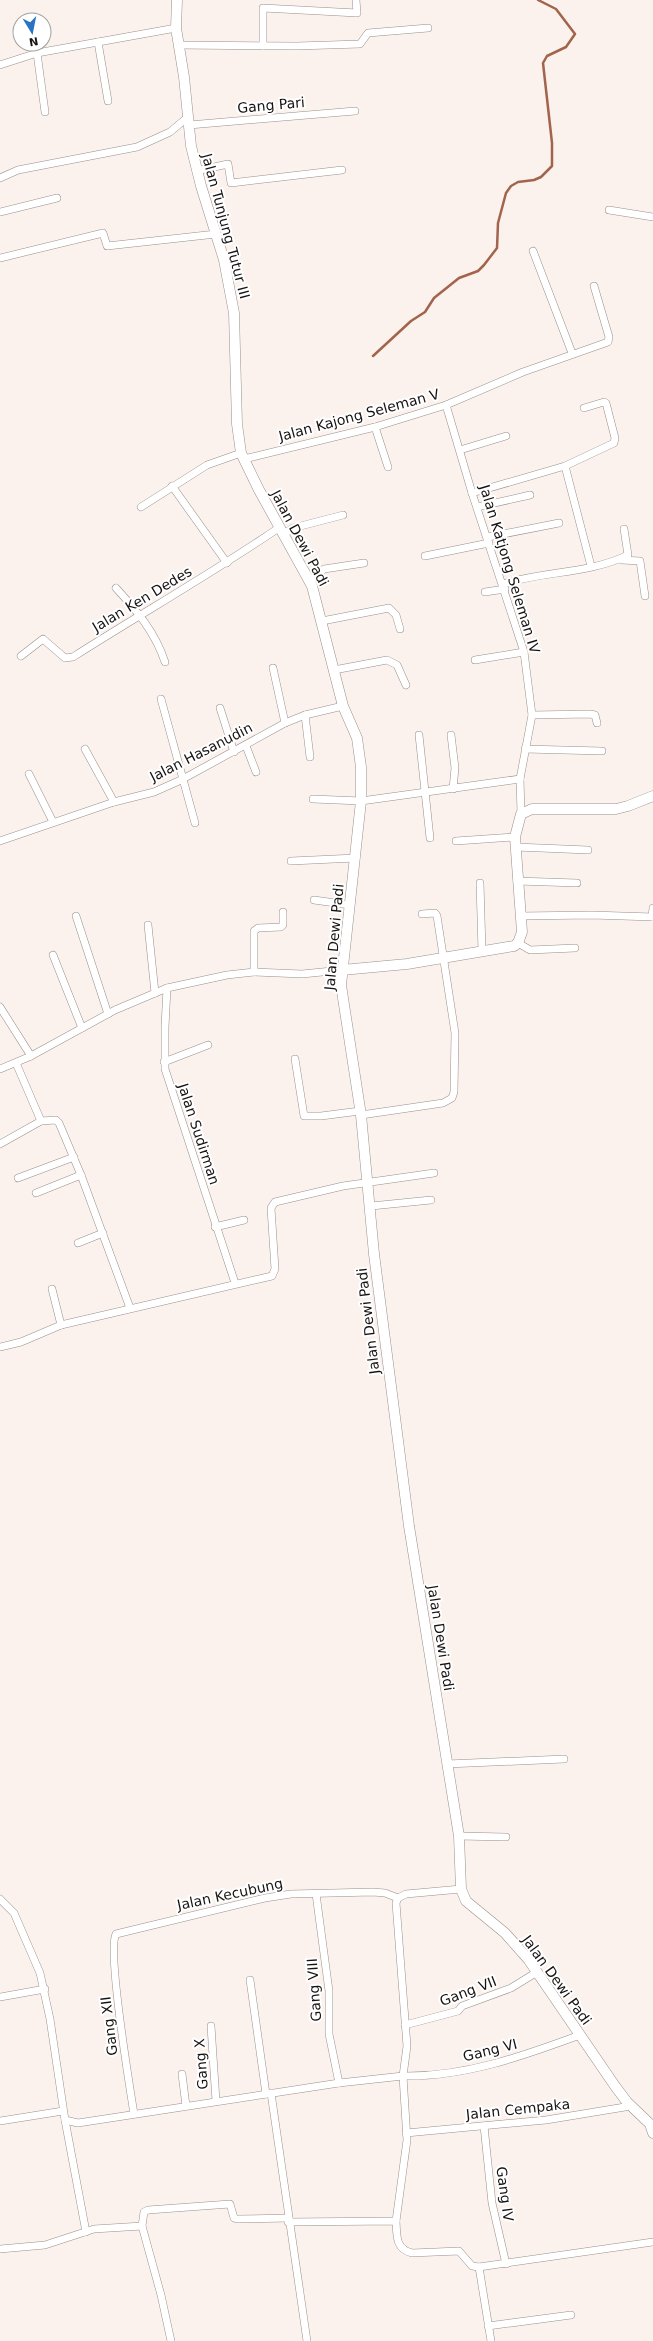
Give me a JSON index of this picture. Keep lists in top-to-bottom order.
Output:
{
  "streets": {
    "street": [
      "Gang Pari",
      "Jalan Tunjung Tutur III",
      "Jalan Kajong Seleman V",
      "Jalan Dewi Padi",
      "Jalan Katjong Seleman IV",
      "Jalan Ken Dedes",
      "Jalan Hasanudin",
      "Jalan Sudirman",
      "Jalan Kecubung",
      "Gang VIII",
      "Gang VII",
      "Gang XII",
      "Gang VI",
      "Gang X",
      "Jalan Cempaka",
      "Gang IV"
    ]
  },
  "crossings": [
    ["Gang Pari", "Jalan Tunjung Tutur III"],
    ["Jalan Tunjung Tutur III", "Jalan Kajong Seleman V"],
    ["Jalan Tunjung Tutur III", "Jalan Dewi Padi"],
    ["Jalan Kajong Seleman V", "Jalan Dewi Padi"],
    ["Jalan Kajong Seleman V", "Jalan Katjong Seleman IV"],
    ["Jalan Dewi Padi", "Jalan Ken Dedes"],
    ["Jalan Dewi Padi", "Jalan Hasanudin"],
    ["Jalan Dewi Padi", "Gang VII"],
    ["Jalan Dewi Padi", "Gang VI"],
    ["Jalan Dewi Padi", "Jalan Cempaka"],
    ["Jalan Kecubung", "Gang VIII"],
    ["Jalan Kecubung", "Gang XII"],
    ["Gang VIII", "Gang VI"],
    ["Gang XII", "Gang VI"],
    ["Gang VI", "Gang X"],
    ["Jalan Cempaka", "Gang IV"]
  ],
  "north": "bottom"
}
